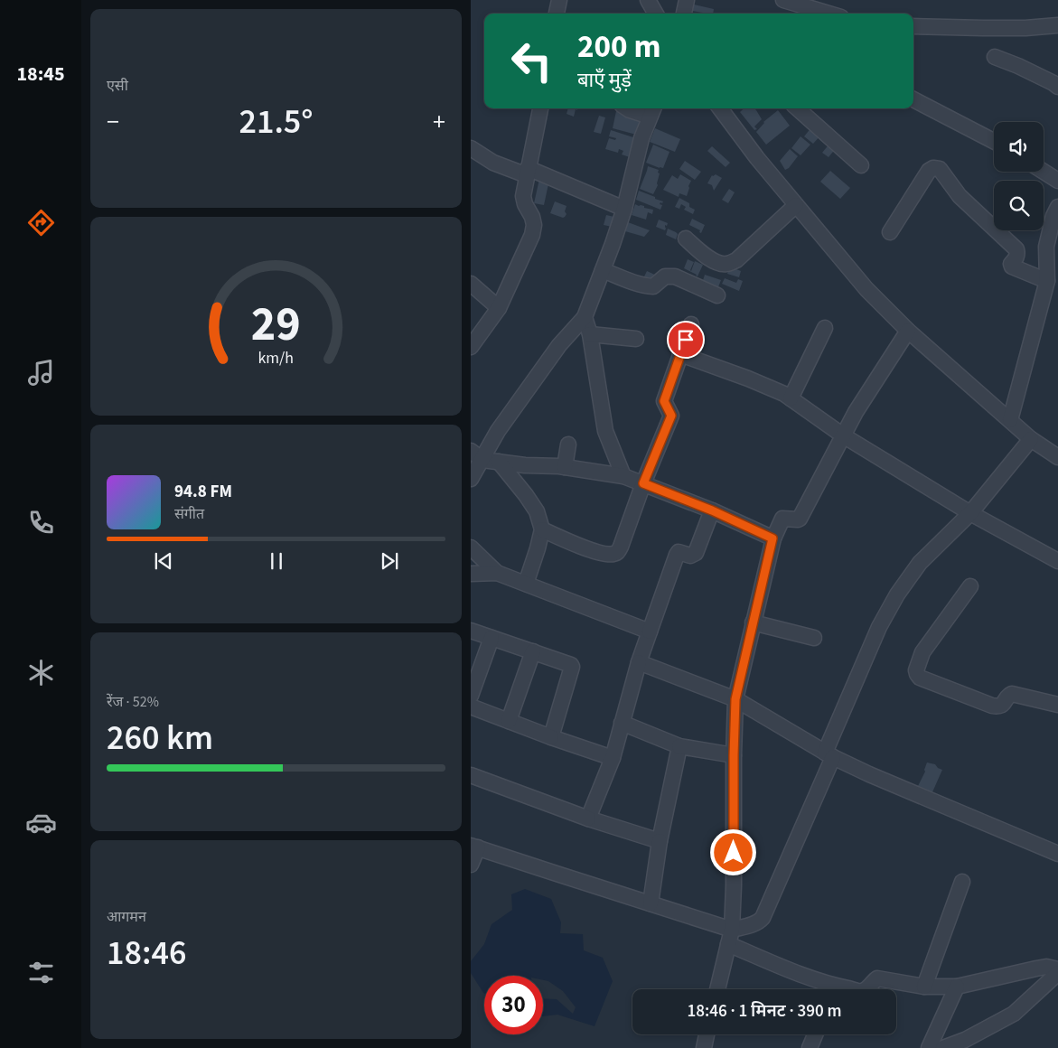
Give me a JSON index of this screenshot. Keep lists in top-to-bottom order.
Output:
{
  "page": {
    "tabs": "18:45",
    "tile": [
      "एसी",
      ["रेंज · 52%", "260 km"],
      ["आगमन", "18:46"]
    ],
    "turn": ["200 m", "बाएँ मुड़ें"],
    "heat": ["−", "21.5°", "+"],
    "song": ["94.8 FM", "संगीत"],
    "limit": "30",
    "trip": "18:46 · 1 मिनट · 390 m",
    "gauge": ["29", "km/h"]
  }
}
